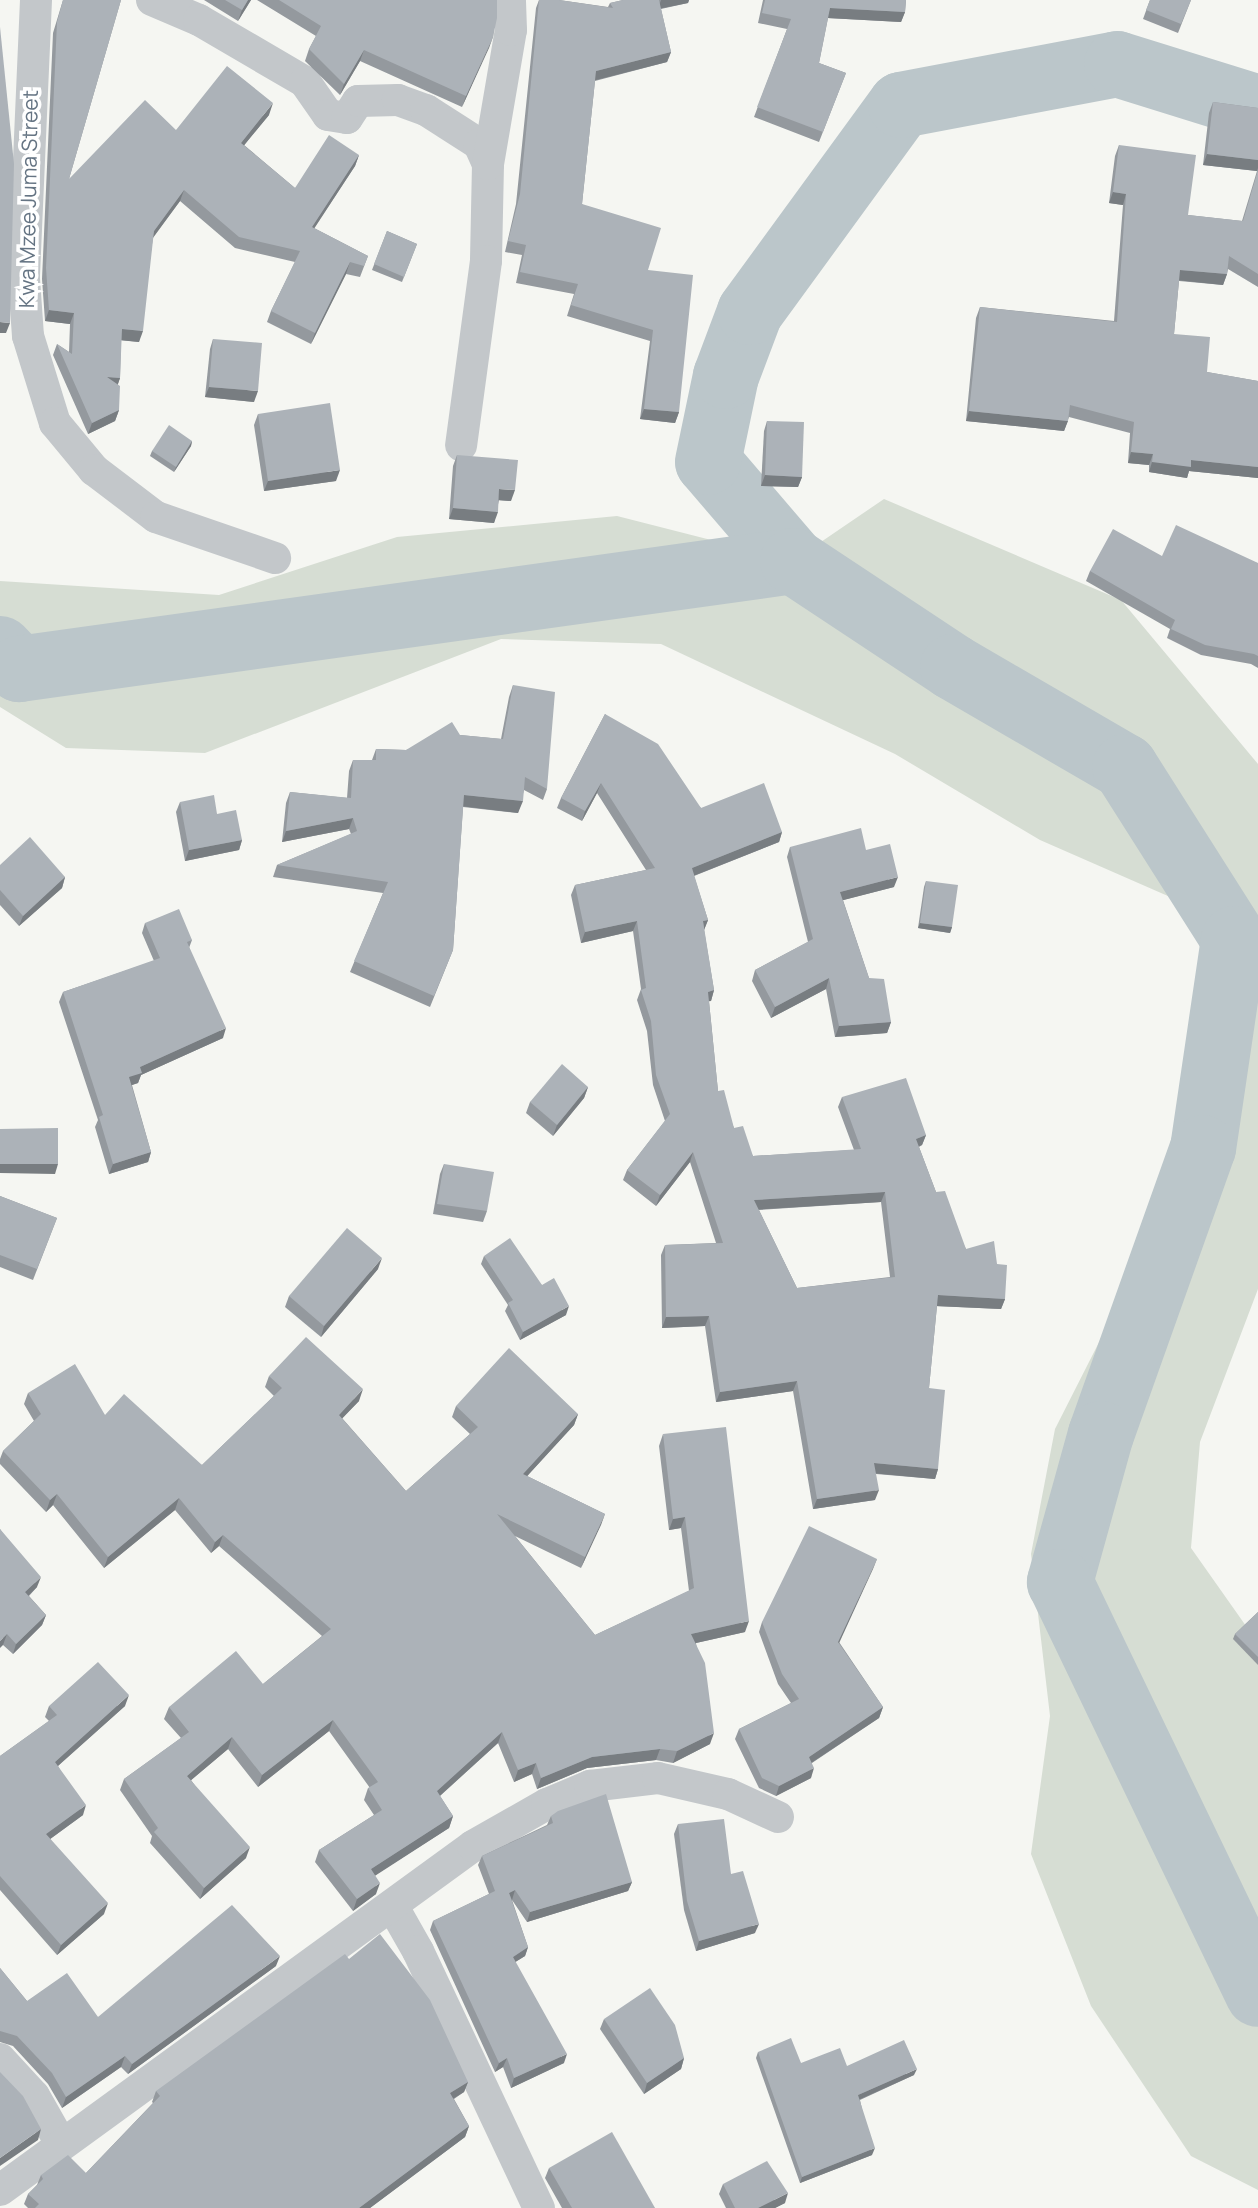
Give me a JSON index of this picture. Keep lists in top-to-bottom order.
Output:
{
  "streets": {
    "street": ["Kwa Mzee Juma Street"]
  }
}
